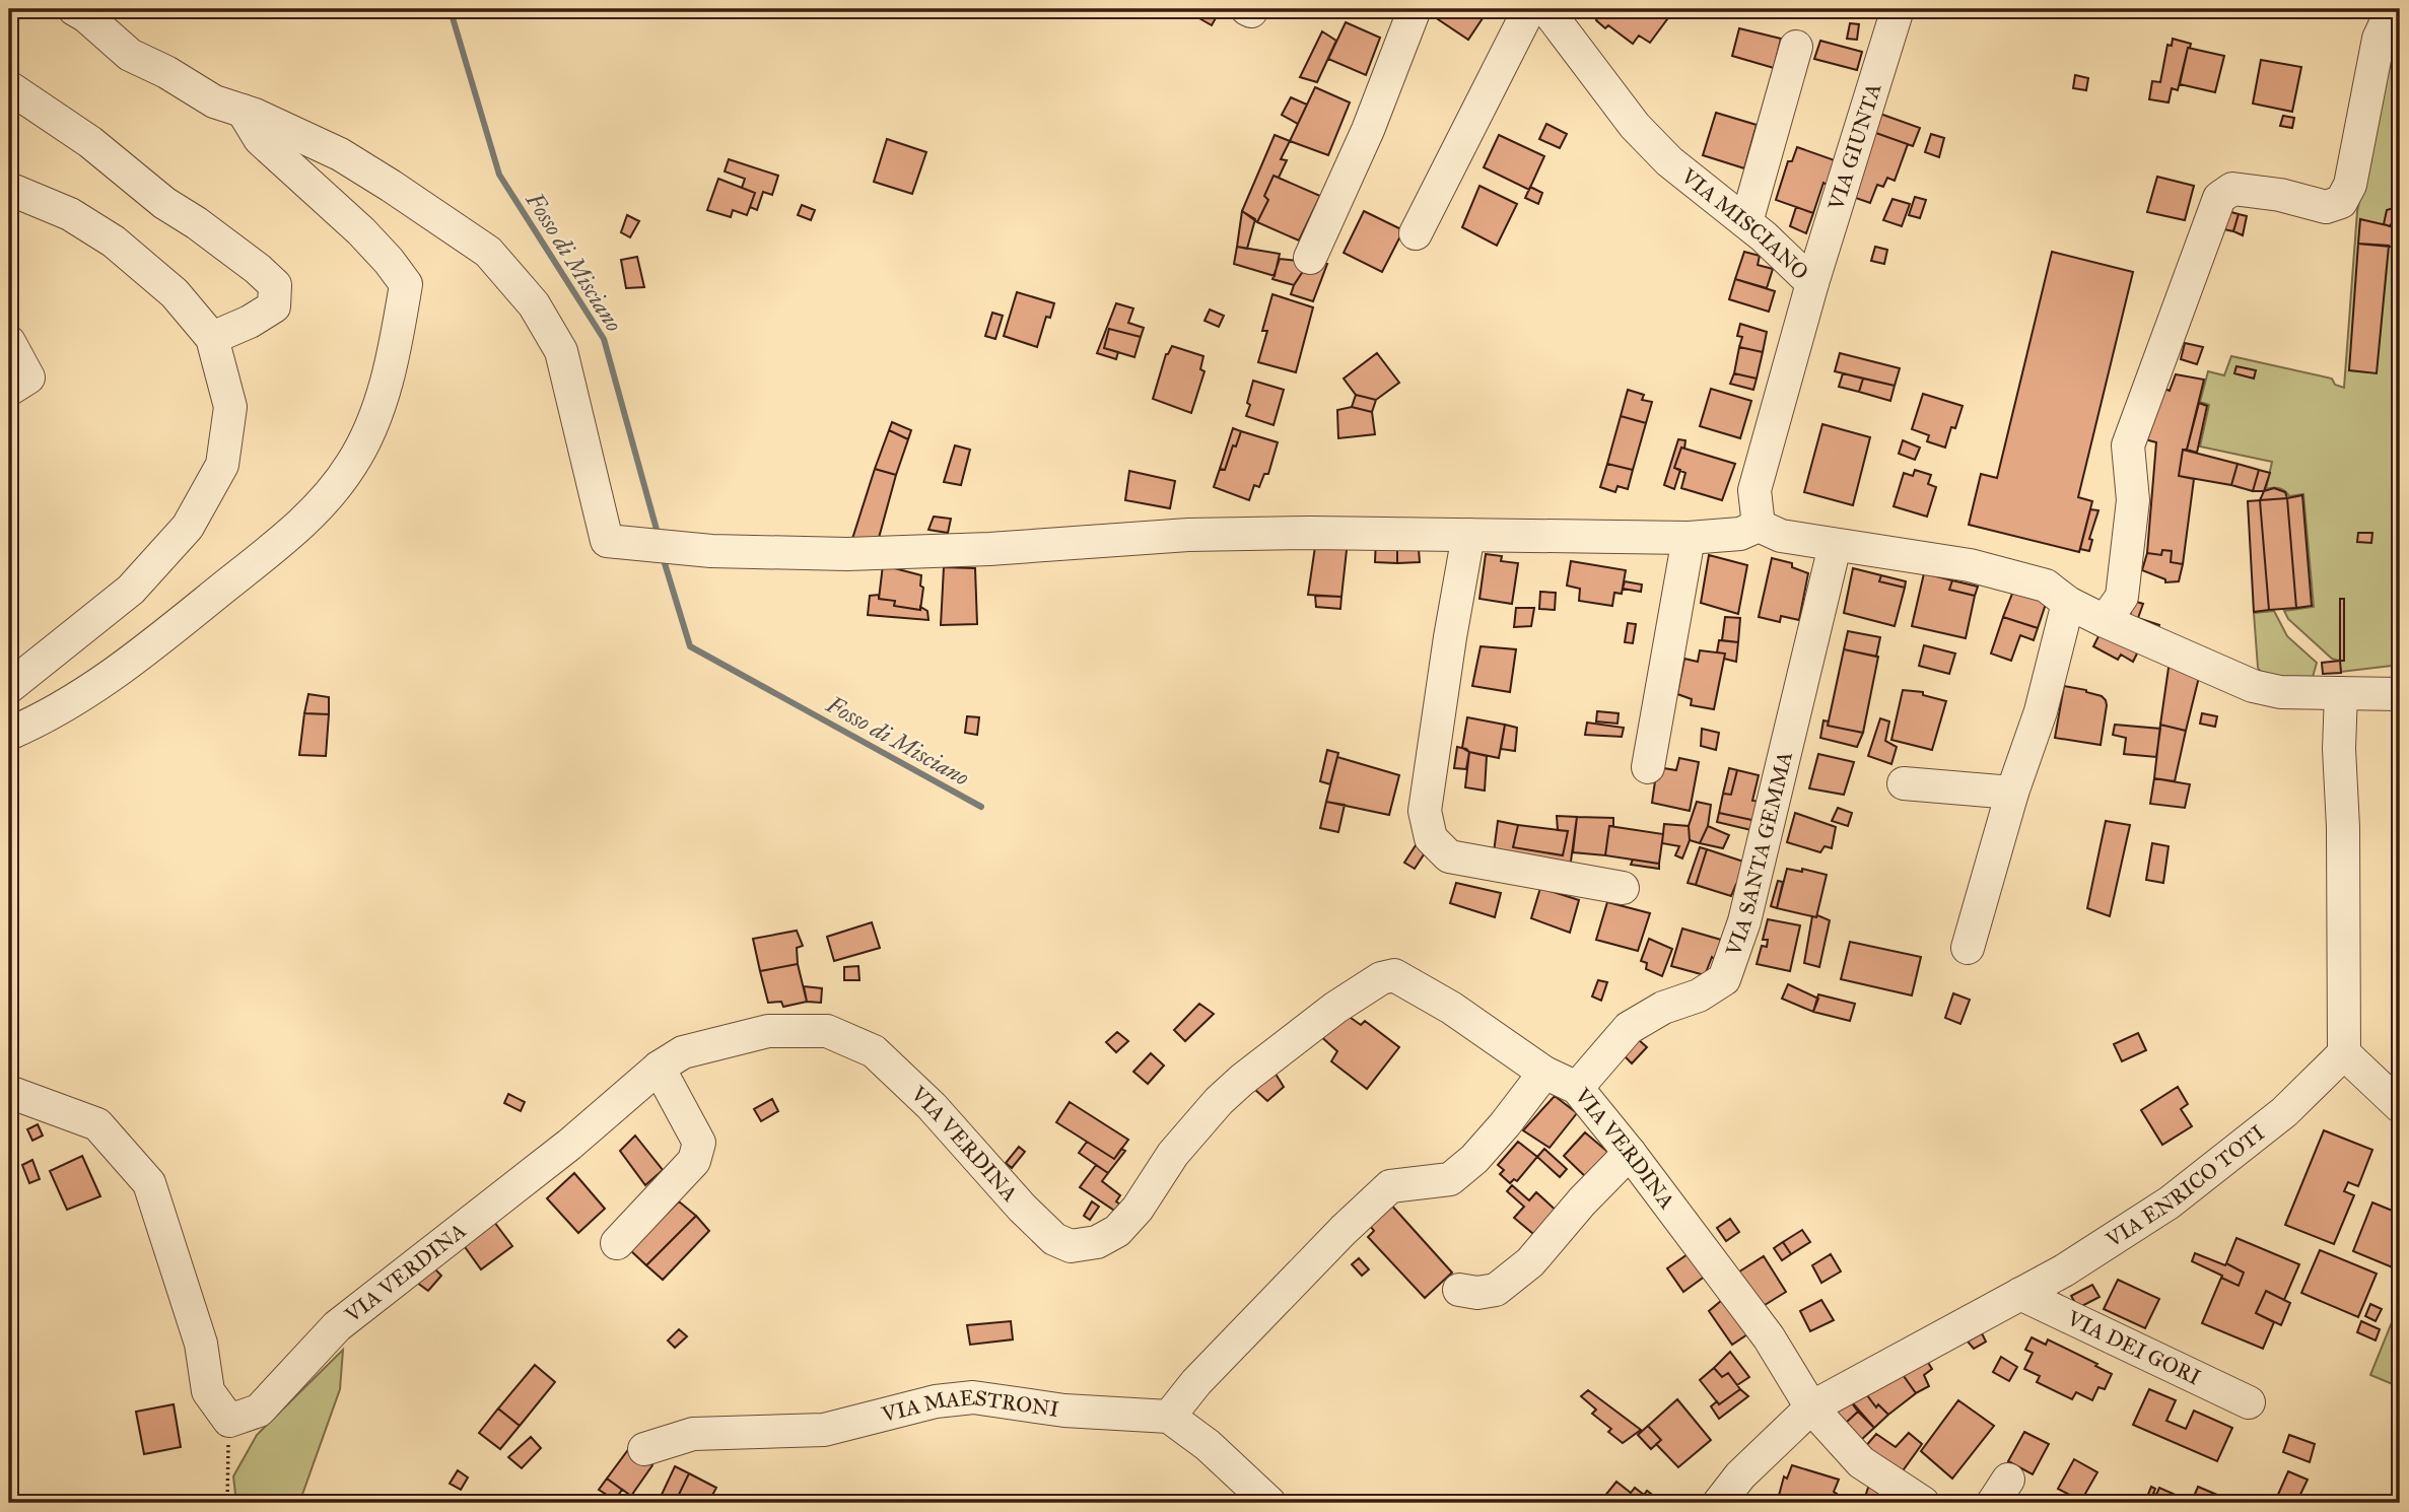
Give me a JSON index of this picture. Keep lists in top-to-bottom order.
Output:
{
  "streets": {
    "street": [
      "VIA GIUNTA",
      "VIA MISCIANO",
      "VIA SANTA GEMMA",
      "VIA VERDINA",
      "VIA ENRICO TOTI",
      "VIA DEI GORI",
      "VIA MAESTRONI"
    ]
  },
  "crossings": [
    ["VIA GIUNTA", "VIA MISCIANO"],
    ["VIA SANTA GEMMA", "VIA VERDINA"],
    ["VIA VERDINA", "VIA ENRICO TOTI"],
    ["VIA ENRICO TOTI", "VIA DEI GORI"]
  ],
  "water": ["Fosso di Misciano"]
}
